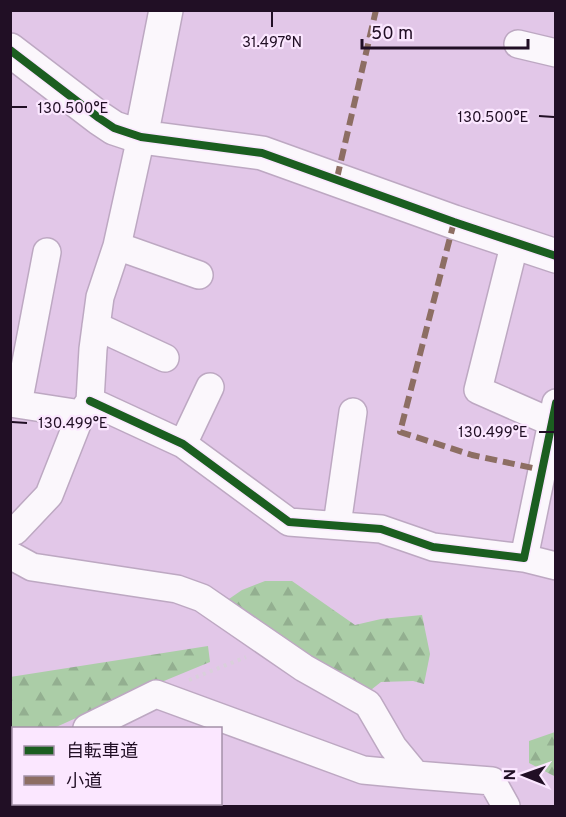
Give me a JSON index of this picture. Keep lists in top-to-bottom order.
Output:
{
  "legend": ["自転車道", "小道"],
  "scale_bar": "50 m",
  "north": "left",
  "coordinates": ["31.497°N", "130.500°E", "130.499°E"]
}
